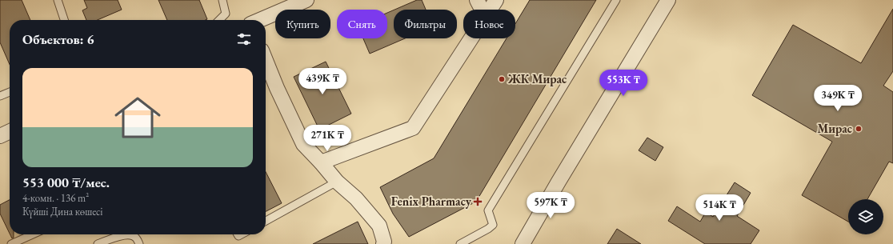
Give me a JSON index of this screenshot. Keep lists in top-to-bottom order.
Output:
{
  "places": {
    "other": ["ЖК Мирас", "Мирас"],
    "health": ["Fenix Pharmacy"]
  },
  "page": {
    "chip": [
      "Купить",
      "Снять",
      "Фильтры",
      "Новое"
    ],
    "heading": "Объектов: 6",
    "list": [
      {
        "name": "553 000 ₸/мес.",
        "note": "4-комн. · 136 m² · Күйші Дина көшесі"
      }
    ],
    "price": [
      "439K ₸",
      "553K ₸",
      "349K ₸",
      "271K ₸",
      "597K ₸",
      "514K ₸"
    ]
  }
}
